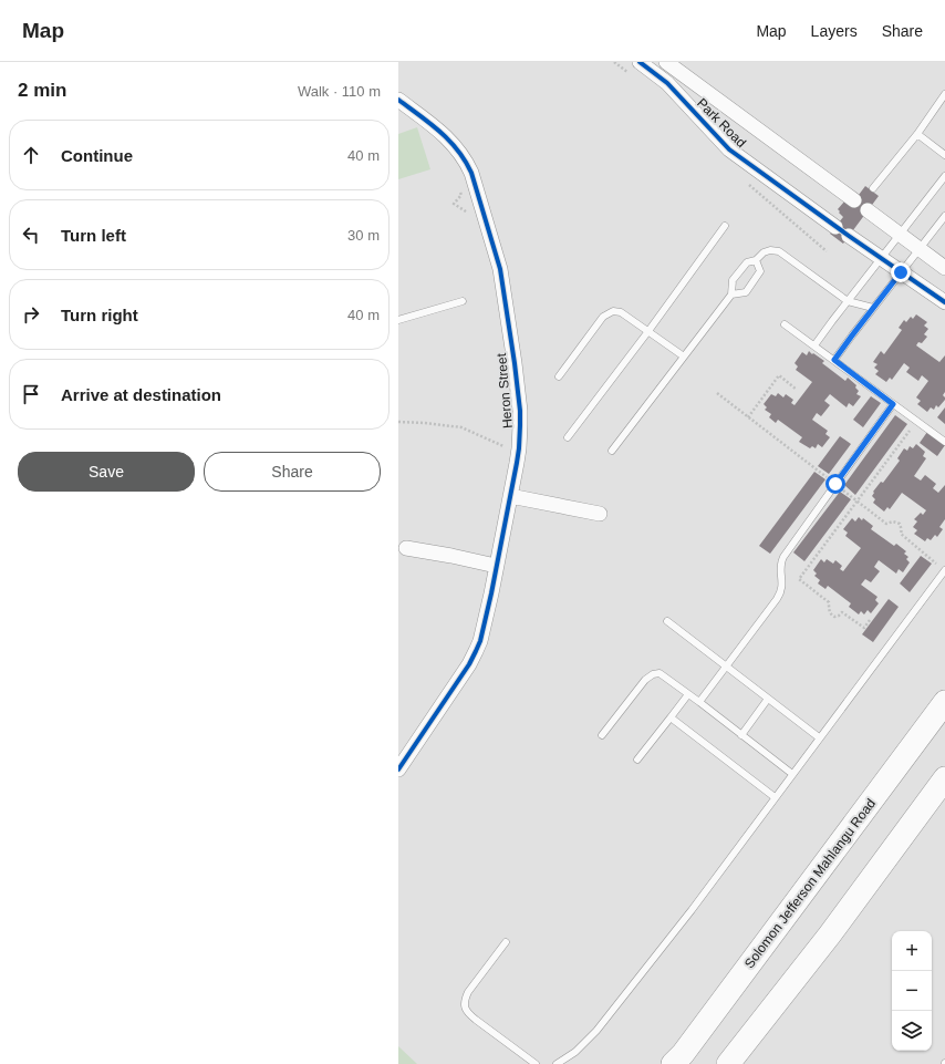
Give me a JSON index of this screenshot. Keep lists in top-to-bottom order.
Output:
{
  "streets": {
    "main road": ["Solomon Jefferson Mahlangu Road"],
    "street": ["Park Road", "Heron Street"]
  },
  "page": {
    "header": "Map",
    "nav": ["Map", "Layers", "Share"],
    "heading": ["2 min", "Walk · 110 m"],
    "list": [
      ["Continue", "40 m"],
      ["Turn left", "30 m"],
      ["Turn right", "40 m"],
      "Arrive at destination"
    ],
    "buttons": ["Save", "Share"],
    "map_buttons": ["+", "−"]
  }
}
